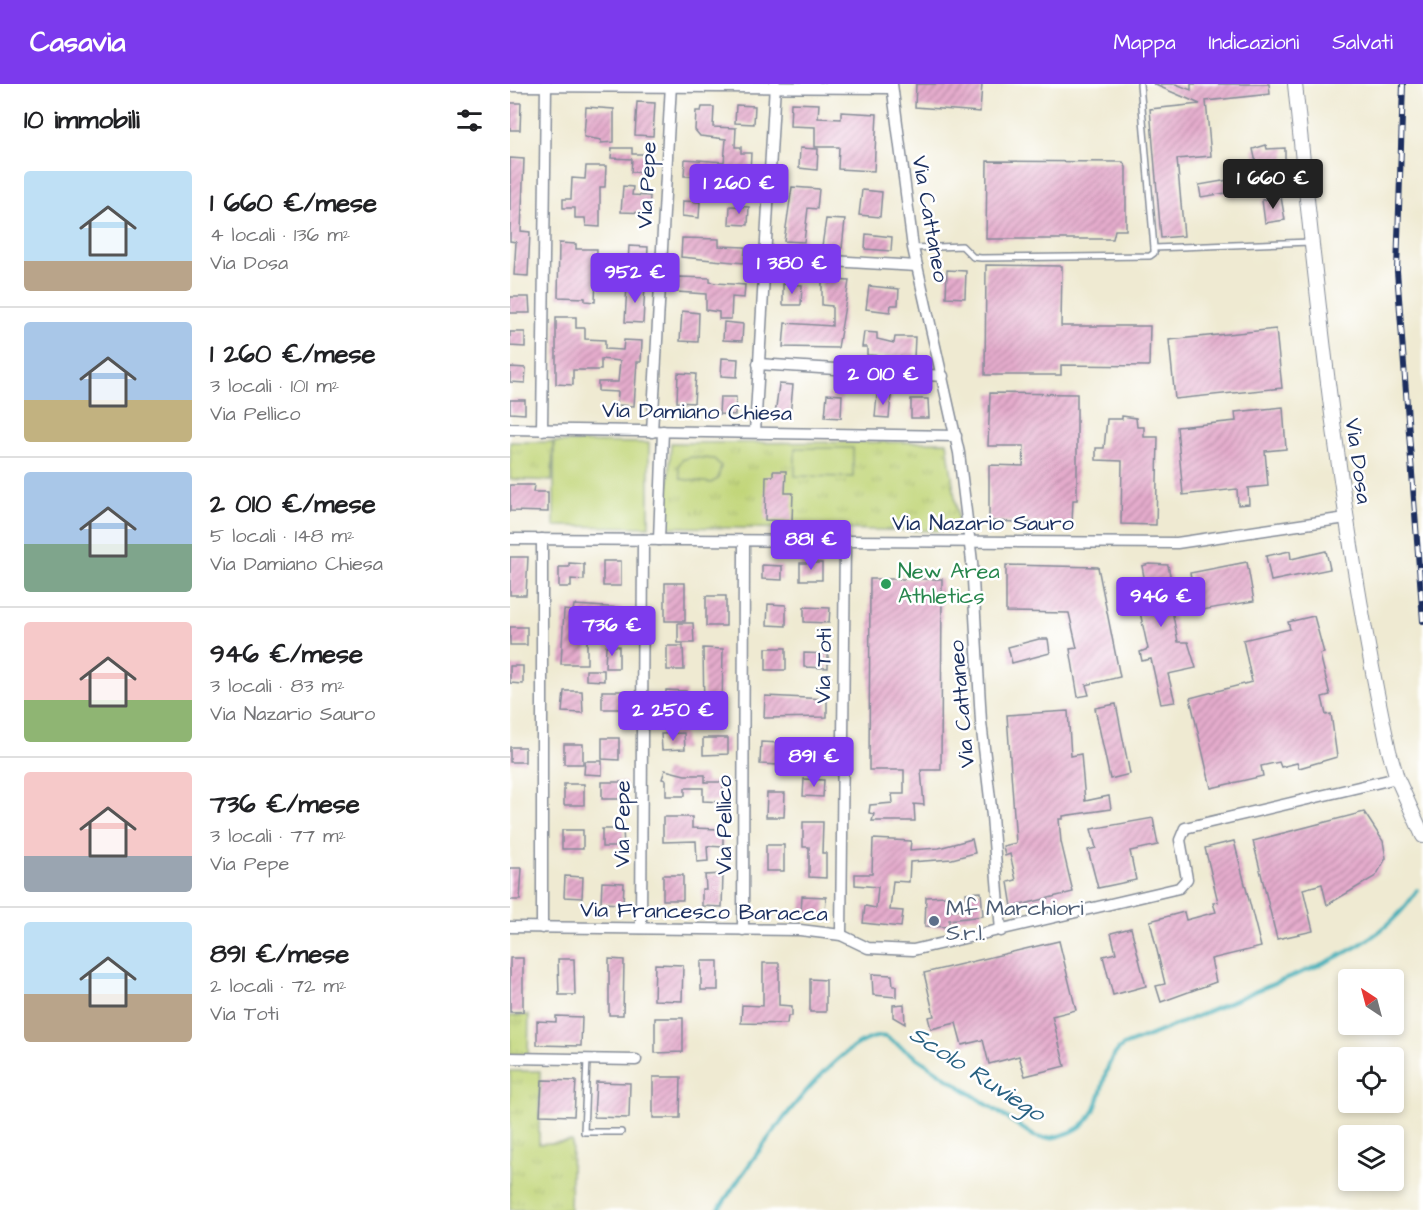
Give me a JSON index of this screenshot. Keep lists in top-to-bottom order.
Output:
{
  "streets": {
    "street": [
      "Via Pepe",
      "Via Cattaneo",
      "Via Damiano Chiesa",
      "Via Dosa",
      "Via Nazario Sauro",
      "Via Toti",
      "Via Pellico",
      "Via Francesco Baracca"
    ]
  },
  "crossings": [
    ["Via Pepe", "Via Damiano Chiesa"],
    ["Via Pepe", "Via Nazario Sauro"],
    ["Via Pepe", "Via Francesco Baracca"],
    ["Via Cattaneo", "Via Damiano Chiesa"],
    ["Via Cattaneo", "Via Nazario Sauro"],
    ["Via Cattaneo", "Via Francesco Baracca"],
    ["Via Dosa", "Via Nazario Sauro"],
    ["Via Dosa", "Via Francesco Baracca"],
    ["Via Nazario Sauro", "Via Toti"],
    ["Via Nazario Sauro", "Via Pellico"],
    ["Via Toti", "Via Francesco Baracca"],
    ["Via Pellico", "Via Francesco Baracca"]
  ],
  "water": ["Scolo Ruviego"],
  "places": ["New Area Athletics", "Mf Marchiori S.r.l."],
  "north": "top left",
  "page": {
    "header": "Casavia",
    "nav": ["Mappa", "Indicazioni", "Salvati"],
    "heading": "10 immobili",
    "list": [
      {
        "name": "1 660 €/mese",
        "note": "4 locali · 136 m² · Via Dosa"
      },
      {
        "name": "1 260 €/mese",
        "note": "3 locali · 101 m² · Via Pellico"
      },
      {
        "name": "2 010 €/mese",
        "note": "5 locali · 148 m² · Via Damiano Chiesa"
      },
      {
        "name": "946 €/mese",
        "note": "3 locali · 83 m² · Via Nazario Sauro"
      },
      {
        "name": "736 €/mese",
        "note": "3 locali · 77 m² · Via Pepe"
      },
      {
        "name": "891 €/mese",
        "note": "2 locali · 72 m² · Via Toti"
      }
    ],
    "price": [
      "1 660 €",
      "1 260 €",
      "1 380 €",
      "952 €",
      "2 010 €",
      "881 €",
      "946 €",
      "736 €",
      "2 250 €",
      "891 €"
    ]
  }
}
